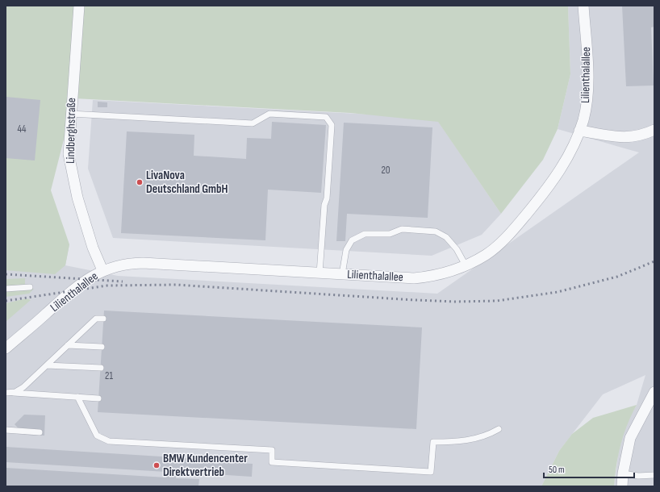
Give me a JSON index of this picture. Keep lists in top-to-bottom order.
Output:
{
  "streets": {
    "street": ["Lilienthalallee", "Lindberghstraße"]
  },
  "crossings": [
    ["Lilienthalallee", "Lindberghstraße"]
  ],
  "places": ["LivaNova Deutschland GmbH", "BMW Kundencenter Direktvertrieb"],
  "house_numbers": ["44", "20", "21"],
  "scale_bar": "50 m"
}
